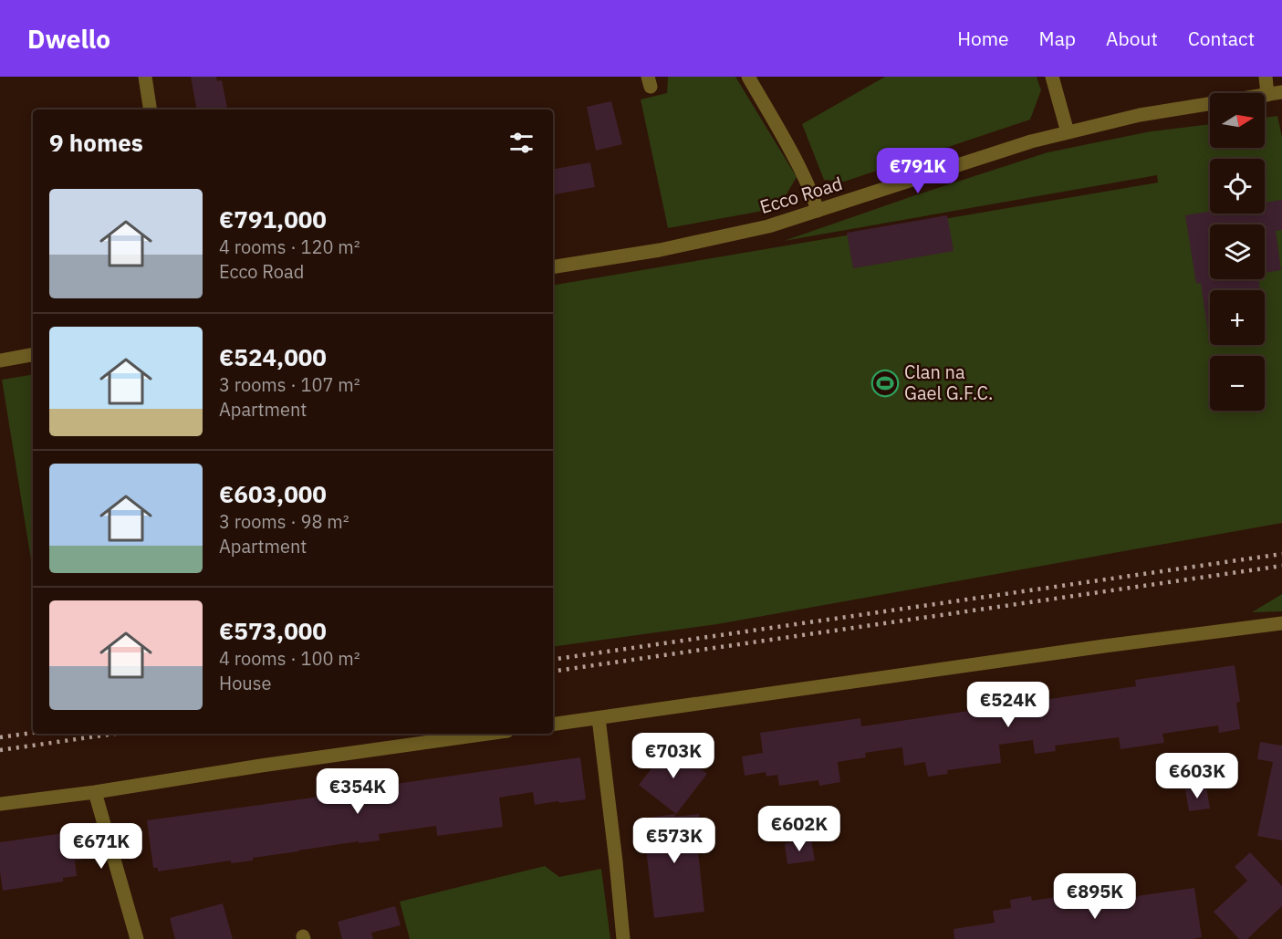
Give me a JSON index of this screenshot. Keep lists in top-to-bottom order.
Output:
{
  "streets": {
    "street": ["Ecco Road"]
  },
  "places": {
    "sports": ["Clan na Gael G.F.C."]
  },
  "north": "right",
  "page": {
    "header": "Dwello",
    "nav": [
      "Home",
      "Map",
      "About",
      "Contact"
    ],
    "map_buttons": ["+", "−"],
    "heading": "9 homes",
    "price": [
      "€791K",
      "€524K",
      "€703K",
      "€603K",
      "€354K",
      "€602K",
      "€573K",
      "€671K",
      "€895K"
    ],
    "list": [
      {
        "name": "€791,000",
        "note": "4 rooms · 120 m² · Ecco Road"
      },
      {
        "name": "€524,000",
        "note": "3 rooms · 107 m² · Apartment"
      },
      {
        "name": "€603,000",
        "note": "3 rooms · 98 m² · Apartment"
      },
      {
        "name": "€573,000",
        "note": "4 rooms · 100 m² · House"
      }
    ]
  }
}
